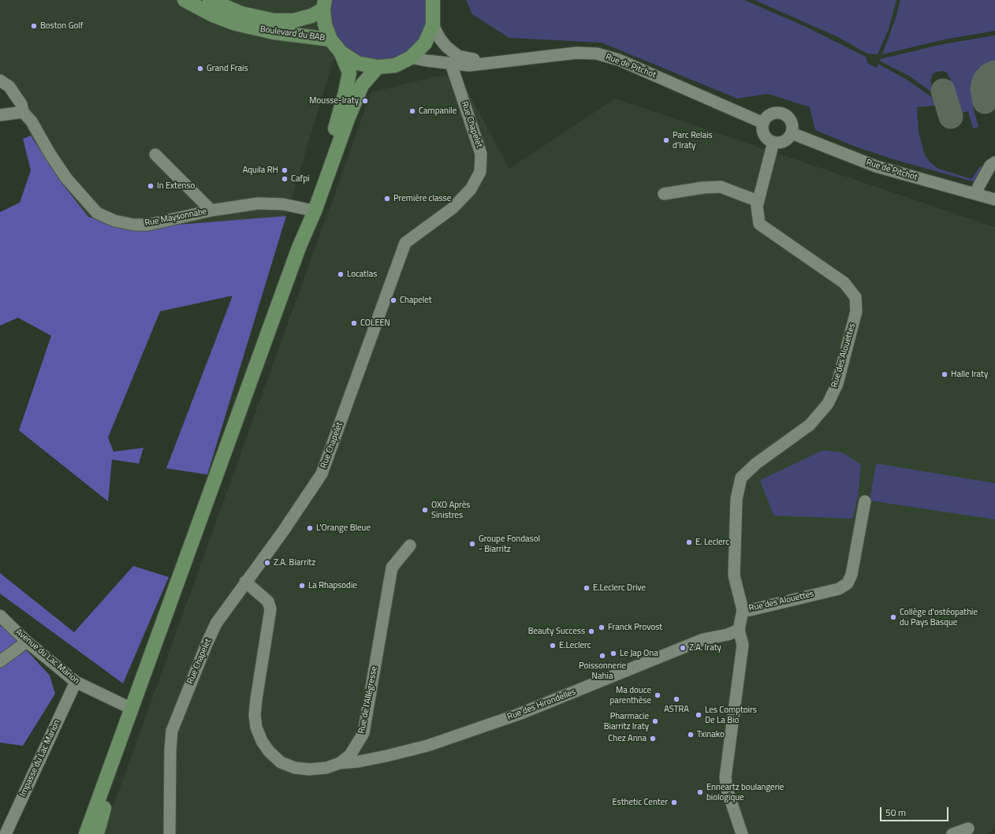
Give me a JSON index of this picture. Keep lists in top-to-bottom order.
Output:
{
  "streets": {
    "main road": ["Boulevard du BAB"],
    "street": [
      "Rue de Pitchot",
      "Rue Chapelet",
      "Rue Maysonnabe",
      "Rue des Alouettes",
      "Avenue du Lac Marion",
      "Rue de l'Allégresse",
      "Rue des Hirondelles",
      "Impasse du Lac Marion"
    ]
  },
  "crossings": [
    ["Rue de Pitchot", "Rue Chapelet"],
    ["Rue Chapelet", "Rue de l'Allégresse"],
    ["Rue des Alouettes", "Rue des Hirondelles"],
    ["Avenue du Lac Marion", "Impasse du Lac Marion"],
    ["Rue de l'Allégresse", "Rue des Hirondelles"]
  ],
  "places": [
    "Boston Golf",
    "Grand Frais",
    "Mousse-Iraty",
    "Campanile",
    "Parc Relais d’Iraty",
    "Aquila RH",
    "Cafpi",
    "In Extenso",
    "Première classe",
    "Locatlas",
    "Chapelet",
    "COLEEN",
    "Halle Iraty",
    "OXO Après Sinistres",
    "L'Orange Bleue",
    "E. Leclerc",
    "Groupe Fondasol - Biarritz",
    "Z.A. Biarritz",
    "La Rhapsodie",
    "E.Leclerc Drive",
    "Collège d'ostéopathie du Pays Basque",
    "Franck Provost",
    "Beauty Success",
    "E.Leclerc",
    "Z.A. Iraty",
    "Le Jap Ona",
    "Poissonnerie Nahia",
    "Ma douce parenthèse",
    "ASTRA",
    "Les Comptoirs De La Bio",
    "Pharmacie Biarritz Iraty",
    "Txinako",
    "Chez Anna",
    "Enneartz boulangerie biologique",
    "Esthetic Center"
  ],
  "scale_bar": "50 m"
}
